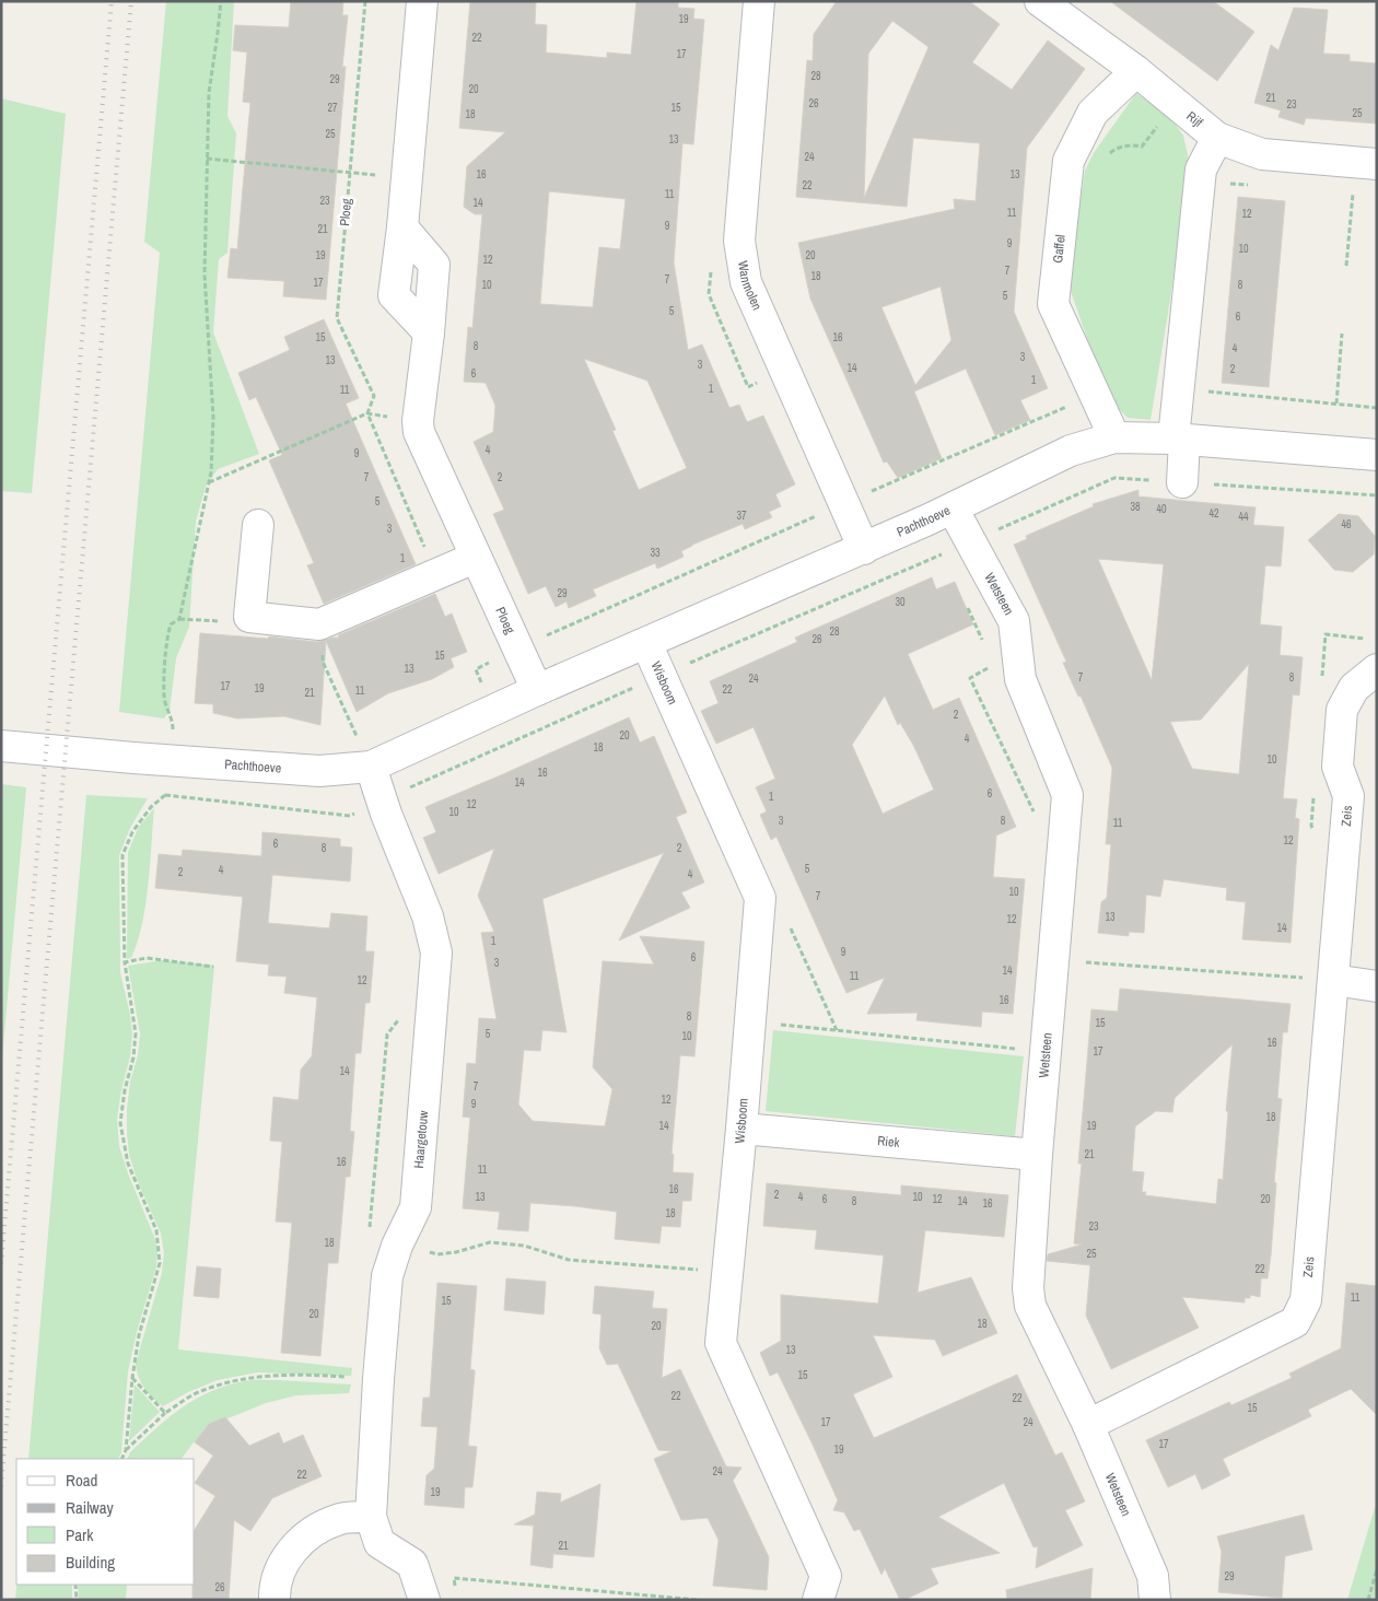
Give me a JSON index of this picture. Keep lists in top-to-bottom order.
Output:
{
  "streets": {
    "street": [
      "Rijf",
      "Ploeg",
      "Gaffel",
      "Wanmolen",
      "Pachthoeve",
      "Wetsteen",
      "Wisboom",
      "Zeis",
      "Haargetouw",
      "Riek"
    ]
  },
  "crossings": [
    ["Rijf", "Gaffel"],
    ["Ploeg", "Pachthoeve"],
    ["Gaffel", "Pachthoeve"],
    ["Wanmolen", "Pachthoeve"],
    ["Pachthoeve", "Wetsteen"],
    ["Pachthoeve", "Wisboom"],
    ["Pachthoeve", "Haargetouw"],
    ["Wetsteen", "Zeis"],
    ["Wetsteen", "Riek"],
    ["Wisboom", "Riek"]
  ],
  "house_numbers": [
    "19",
    "22",
    "17",
    "28",
    "29",
    "20",
    "21",
    "26",
    "23",
    "27",
    "15",
    "25",
    "18",
    "25",
    "13",
    "24",
    "16",
    "13",
    "22",
    "11",
    "23",
    "14",
    "11",
    "12",
    "9",
    "21",
    "9",
    "10",
    "19",
    "20",
    "12",
    "7",
    "18",
    "7",
    "17",
    "10",
    "8",
    "5",
    "5",
    "6",
    "15",
    "16",
    "8",
    "4",
    "3",
    "13",
    "3",
    "14",
    "2",
    "6",
    "1",
    "1",
    "11",
    "4",
    "9",
    "7",
    "2",
    "5",
    "38",
    "40",
    "42",
    "37",
    "44",
    "46",
    "3",
    "33",
    "1",
    "29",
    "30",
    "28",
    "26",
    "15",
    "13",
    "7",
    "8",
    "24",
    "17",
    "19",
    "22",
    "11",
    "21",
    "2",
    "20",
    "4",
    "18",
    "10",
    "16",
    "14",
    "6",
    "1",
    "12",
    "10",
    "3",
    "8",
    "11",
    "12",
    "6",
    "8",
    "2",
    "5",
    "4",
    "2",
    "4",
    "10",
    "7",
    "13",
    "12",
    "14",
    "1",
    "9",
    "6",
    "3",
    "14",
    "11",
    "12",
    "16",
    "8",
    "15",
    "5",
    "10",
    "16",
    "17",
    "14",
    "7",
    "12",
    "9",
    "18",
    "14",
    "19",
    "21",
    "16",
    "11",
    "16",
    "2",
    "13",
    "4",
    "10",
    "6",
    "12",
    "20",
    "8",
    "14",
    "16",
    "18",
    "23",
    "18",
    "25",
    "22",
    "11",
    "15",
    "20",
    "18",
    "20",
    "13",
    "15",
    "22",
    "22",
    "15",
    "17",
    "24",
    "17",
    "19",
    "24",
    "22",
    "19",
    "21",
    "29",
    "26"
  ],
  "legend": [
    "Road",
    "Railway",
    "Park",
    "Building"
  ]
}
